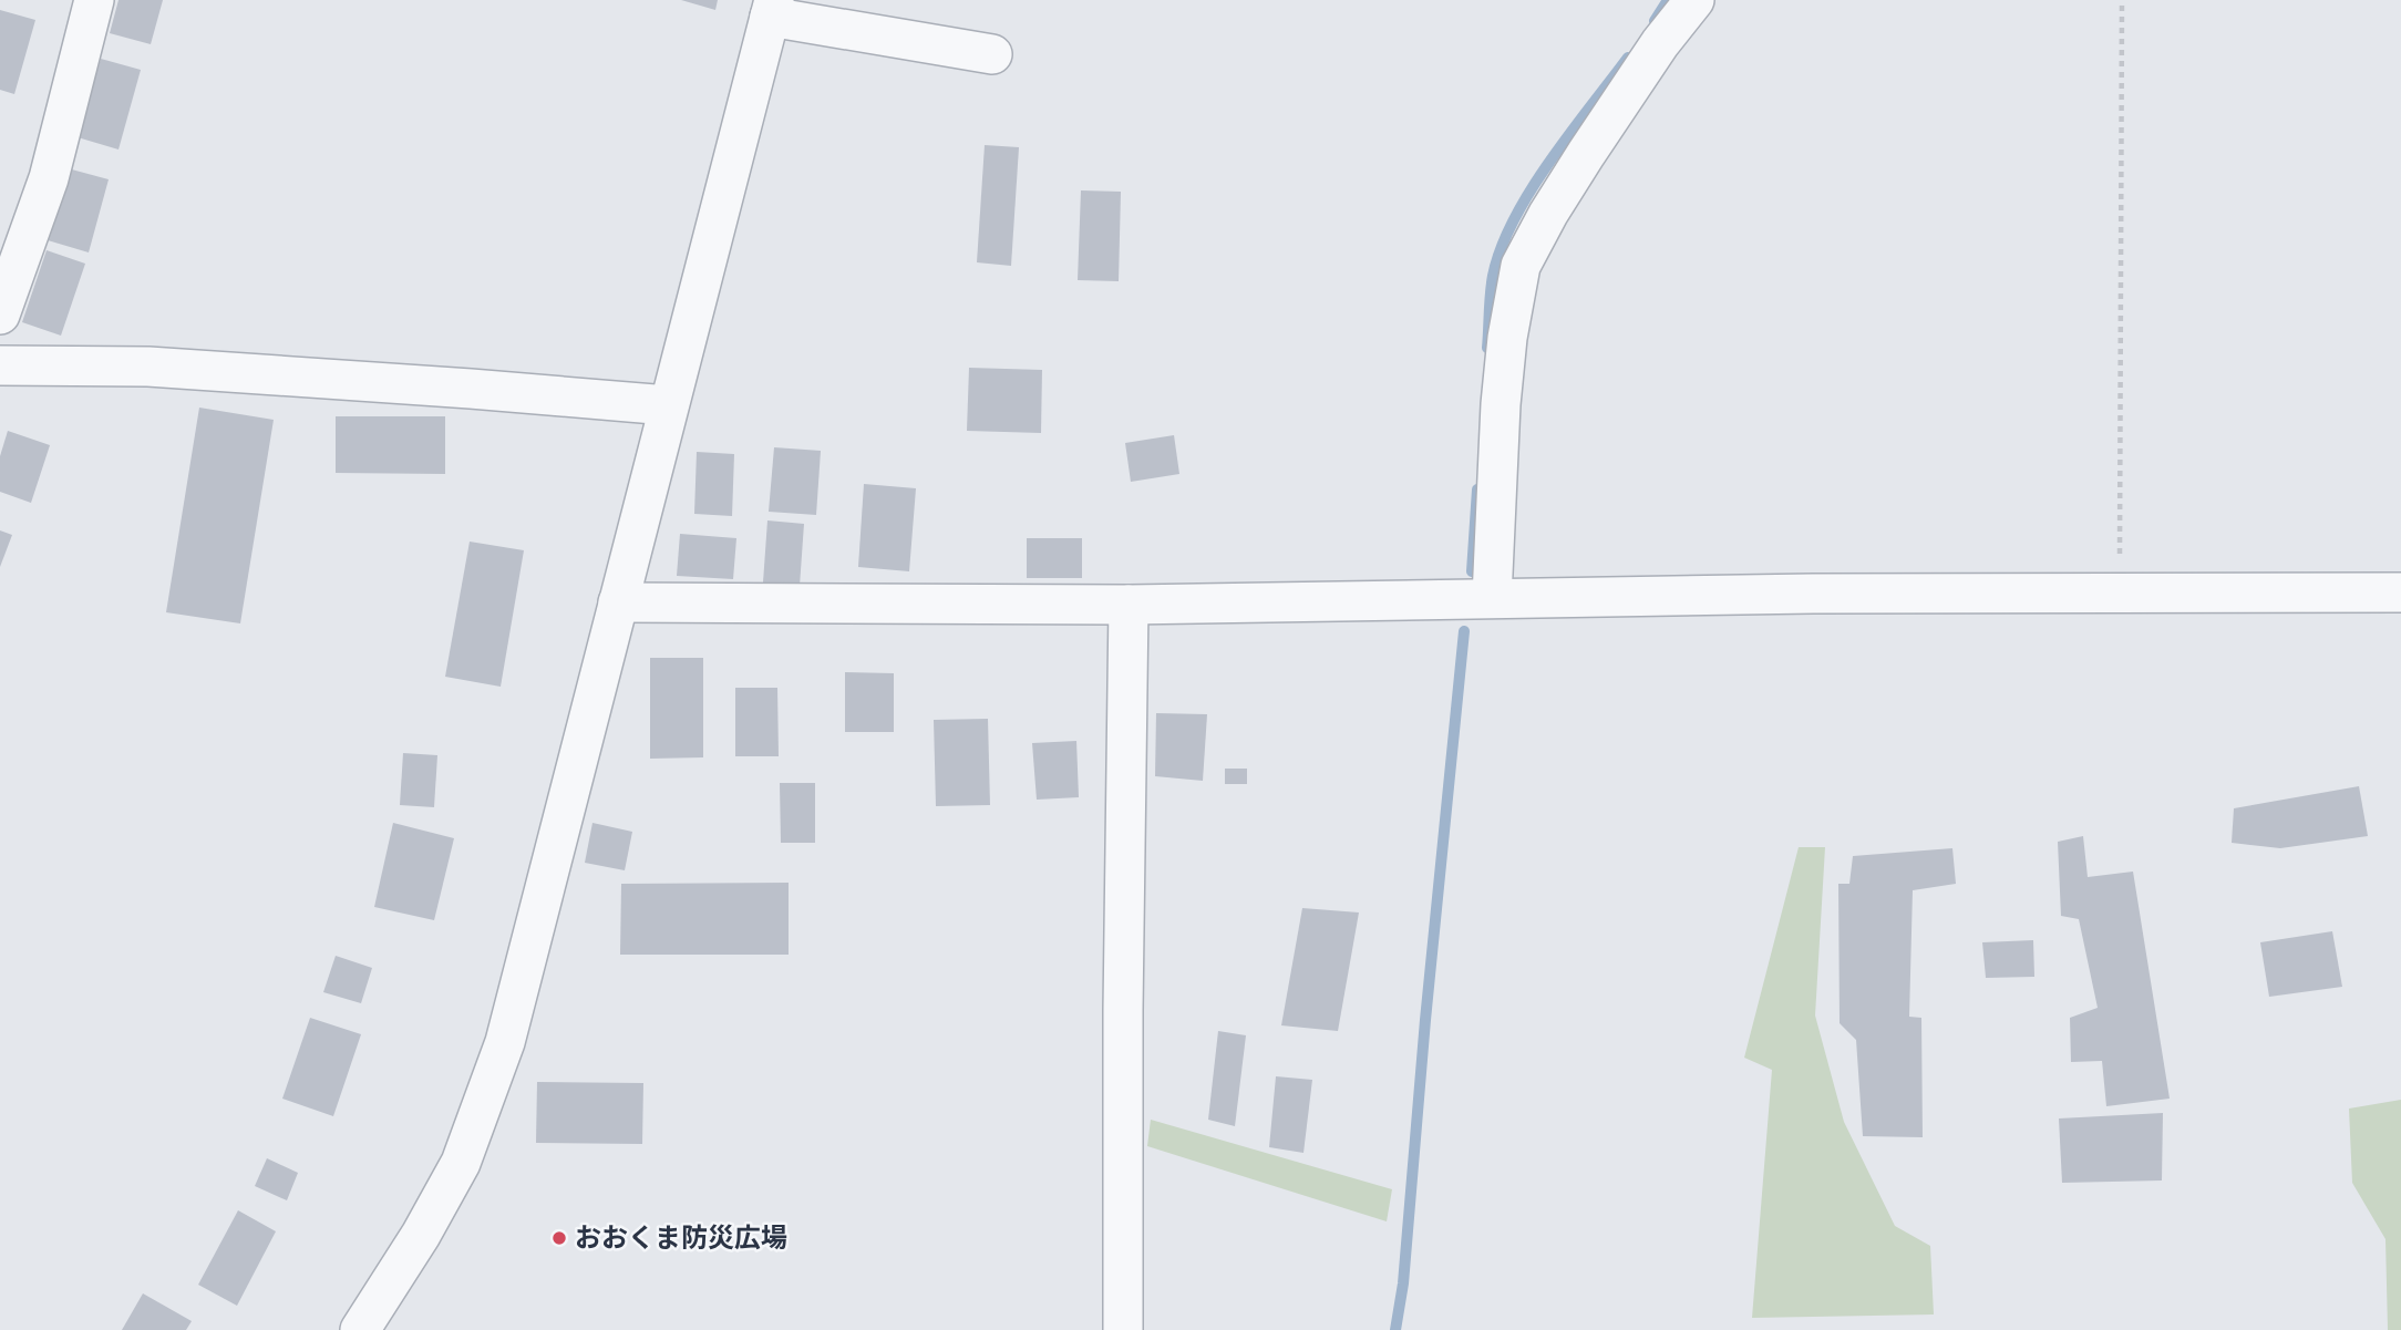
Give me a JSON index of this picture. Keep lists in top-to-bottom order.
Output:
{
  "places": ["おおくま防災広場"]
}
